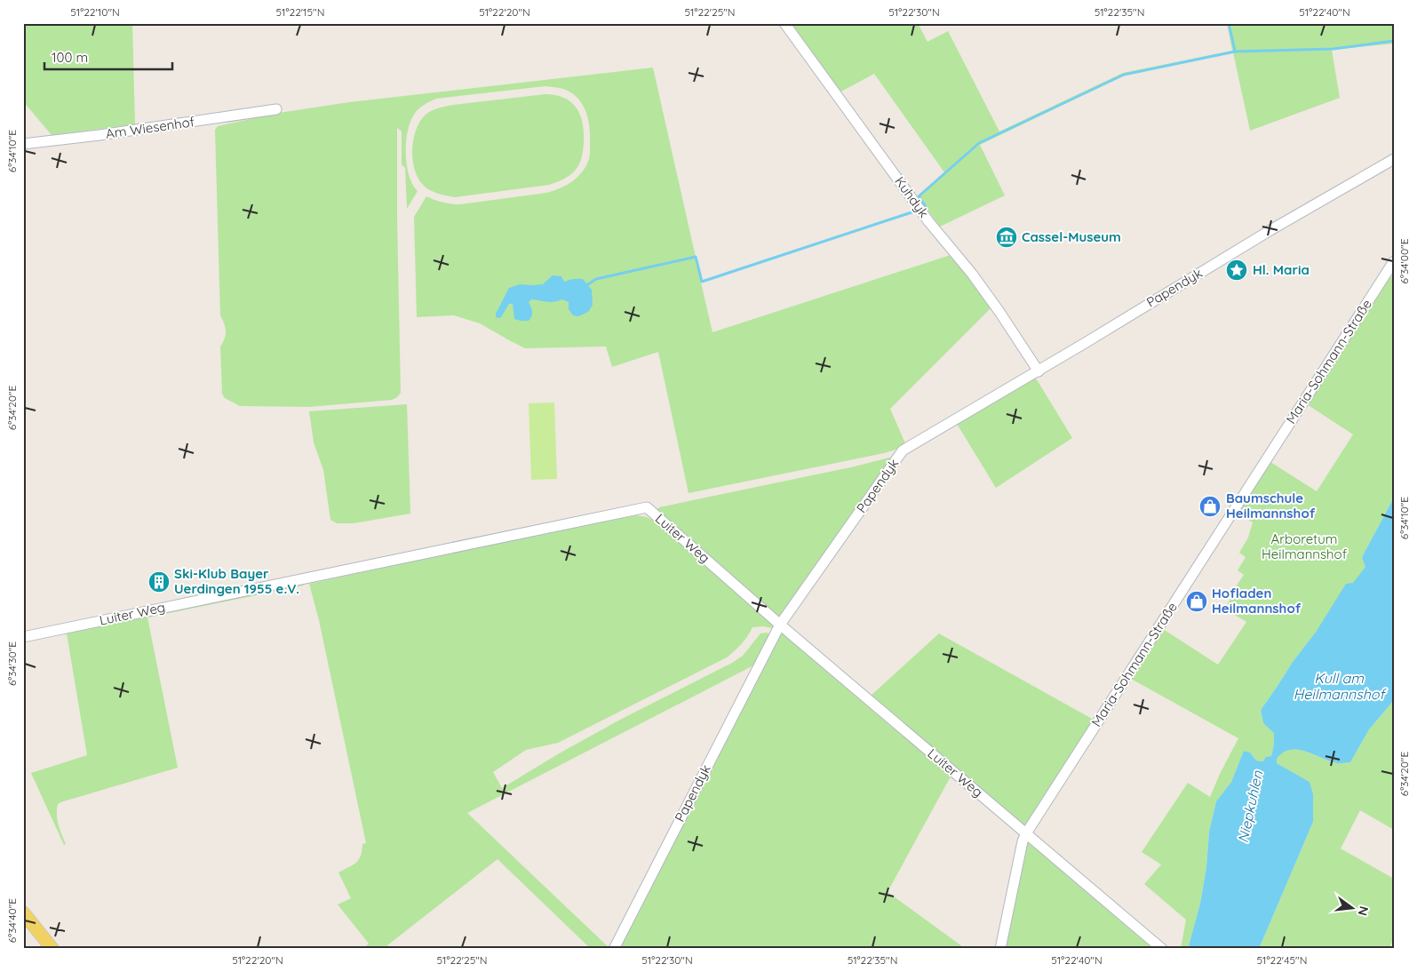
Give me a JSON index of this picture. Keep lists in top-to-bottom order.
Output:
{
  "streets": {
    "street": [
      "Am Wiesenhof",
      "Kuhdyk",
      "Papendyk",
      "Maria-Sohmann-Straße",
      "Luiter Weg"
    ]
  },
  "crossings": [
    ["Kuhdyk", "Papendyk"],
    ["Papendyk", "Luiter Weg"],
    ["Maria-Sohmann-Straße", "Luiter Weg"]
  ],
  "water": ["Kull am Heilmannshof", "Niepkuhlen"],
  "parks": ["Arboretum Heilmannshof"],
  "places": {
    "museum": ["Cassel-Museum"],
    "place": ["Hl. Maria"],
    "shop": ["Baumschule Heilmannshof", "Hofladen Heilmannshof"],
    "building": ["Ski-Klub Bayer Uerdingen 1955 e.V."]
  },
  "scale_bar": "100 m",
  "north": "right",
  "coordinates": [
    "51°22'10\"N",
    "51°22'15\"N",
    "51°22'20\"N",
    "51°22'25\"N",
    "51°22'30\"N",
    "51°22'35\"N",
    "51°22'40\"N",
    "6°34'10\"E",
    "6°34'00\"E",
    "6°34'20\"E",
    "6°34'30\"E",
    "6°34'40\"E",
    "51°22'45\"N"
  ]
}
